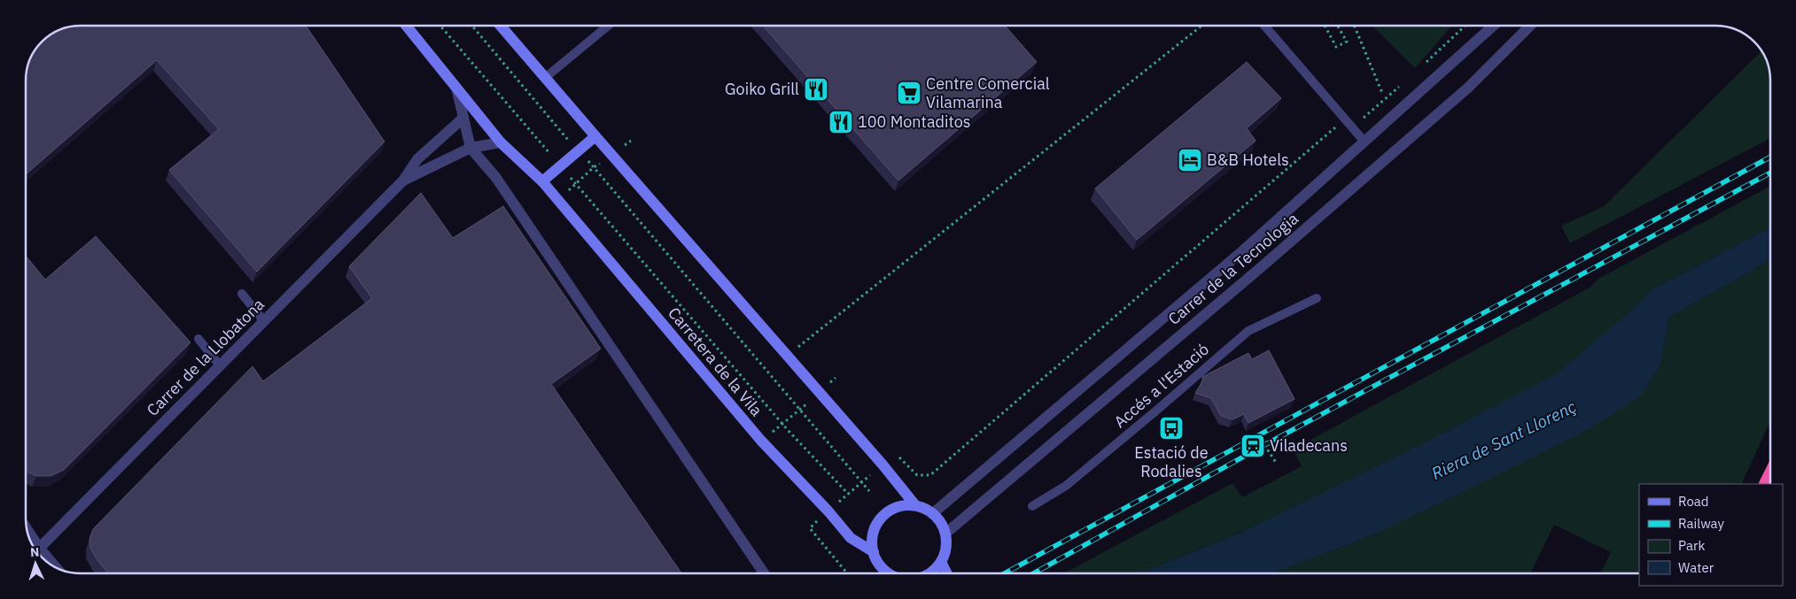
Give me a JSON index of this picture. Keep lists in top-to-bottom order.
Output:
{
  "streets": {
    "street": ["Carrer de la Tecnologia", "Carrer de la Llobatona", "Carretera de la Vila"],
    "lane": ["Accés a l'Estació"]
  },
  "crossings": [
    ["Carrer de la Llobatona", "Carretera de la Vila"]
  ],
  "water": ["Riera de Sant Llorenç"],
  "places": {
    "restaurant": ["Goiko Grill", "100 Montaditos"],
    "supermarket": ["Centre Comercial Vilamarina"],
    "hotel": ["B&B Hotels"],
    "bus stop": ["Estació de Rodalies"],
    "station": ["Viladecans"]
  },
  "legend": [
    "Road",
    "Railway",
    "Park",
    "Water"
  ],
  "north": "top"
}
